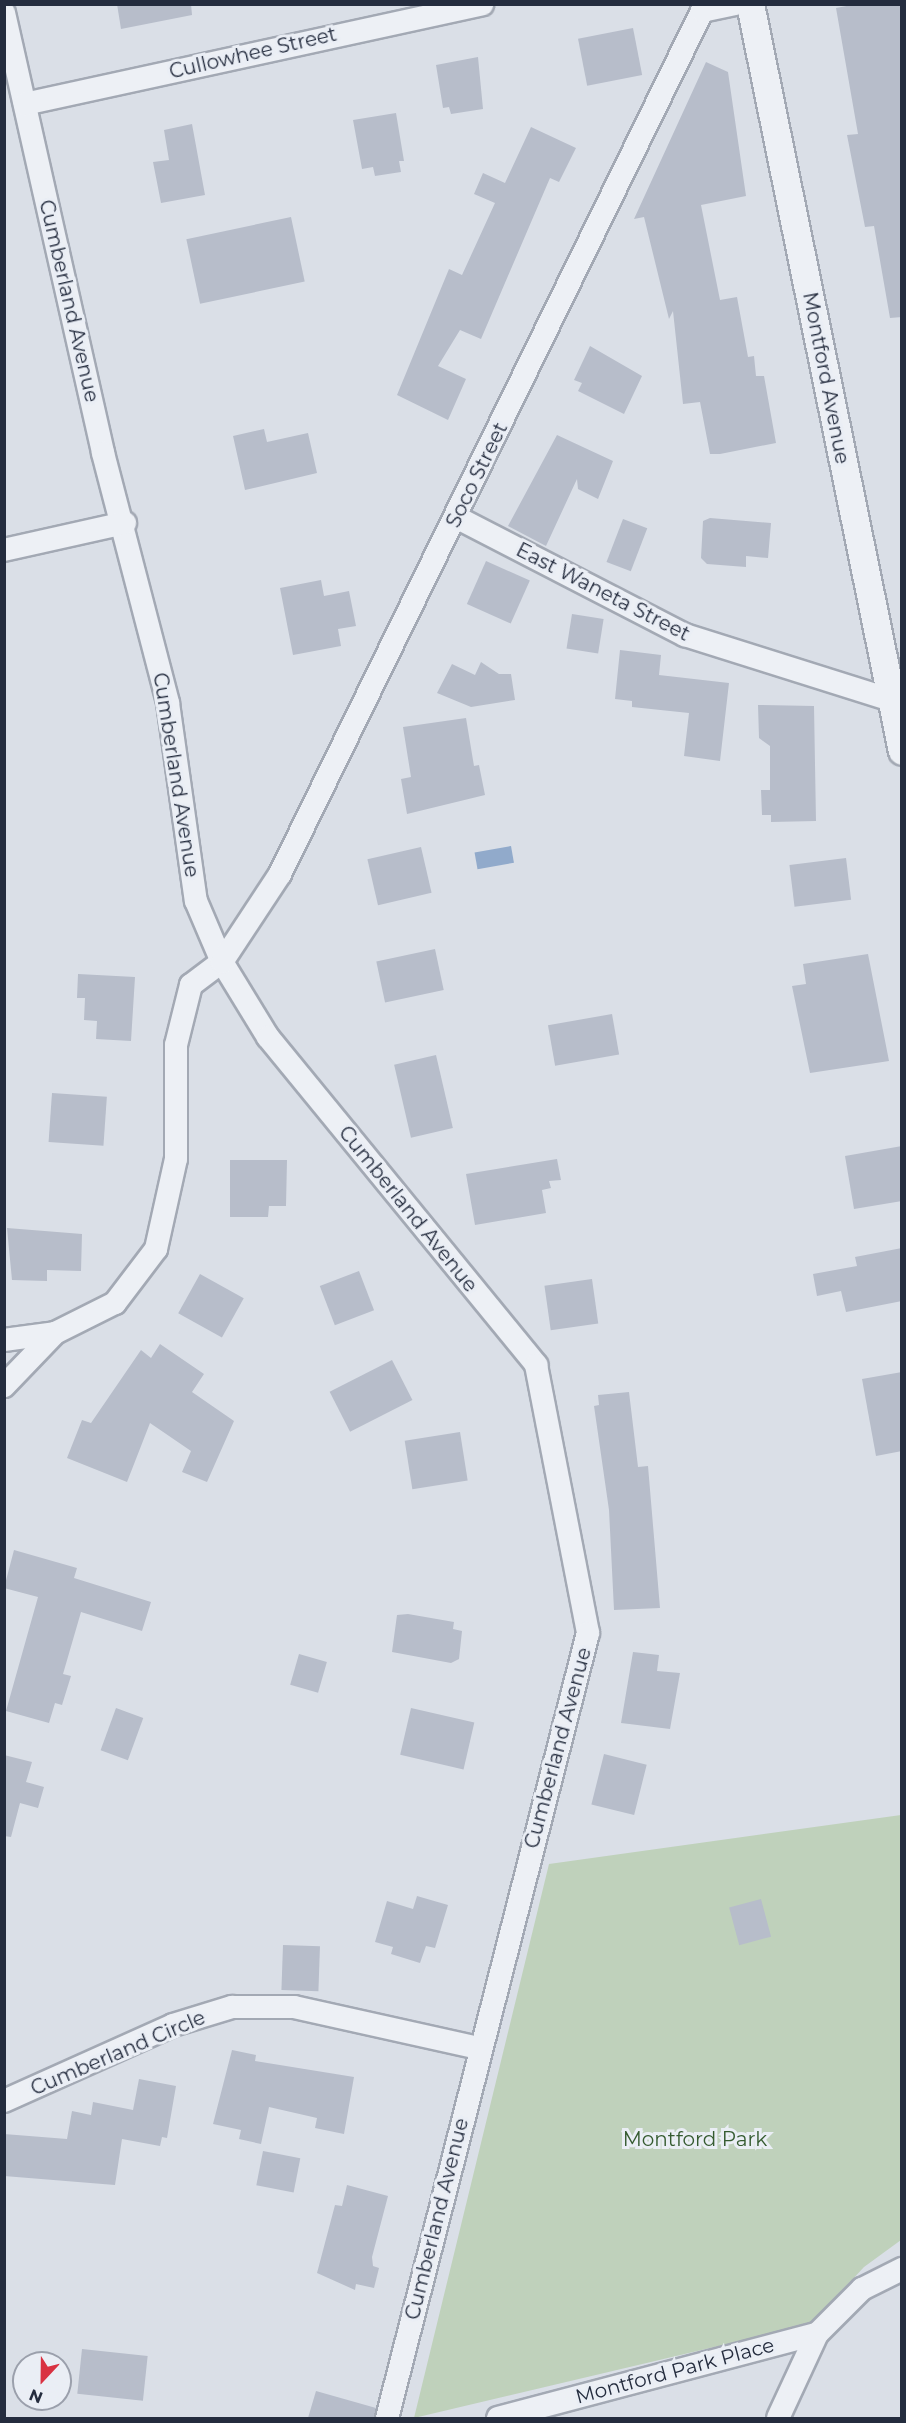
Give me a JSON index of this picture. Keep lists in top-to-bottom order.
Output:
{
  "streets": {
    "street": [
      "Cullowhee Street",
      "Cumberland Avenue",
      "Montford Avenue",
      "Soco Street",
      "East Waneta Street",
      "Cumberland Circle",
      "Montford Park Place"
    ]
  },
  "crossings": [
    ["Cullowhee Street", "Cumberland Avenue"],
    ["Cumberland Avenue", "Soco Street"],
    ["Cumberland Avenue", "Cumberland Circle"],
    ["Montford Avenue", "East Waneta Street"],
    ["Soco Street", "East Waneta Street"]
  ],
  "parks": ["Montford Park"],
  "north": "bottom"
}
